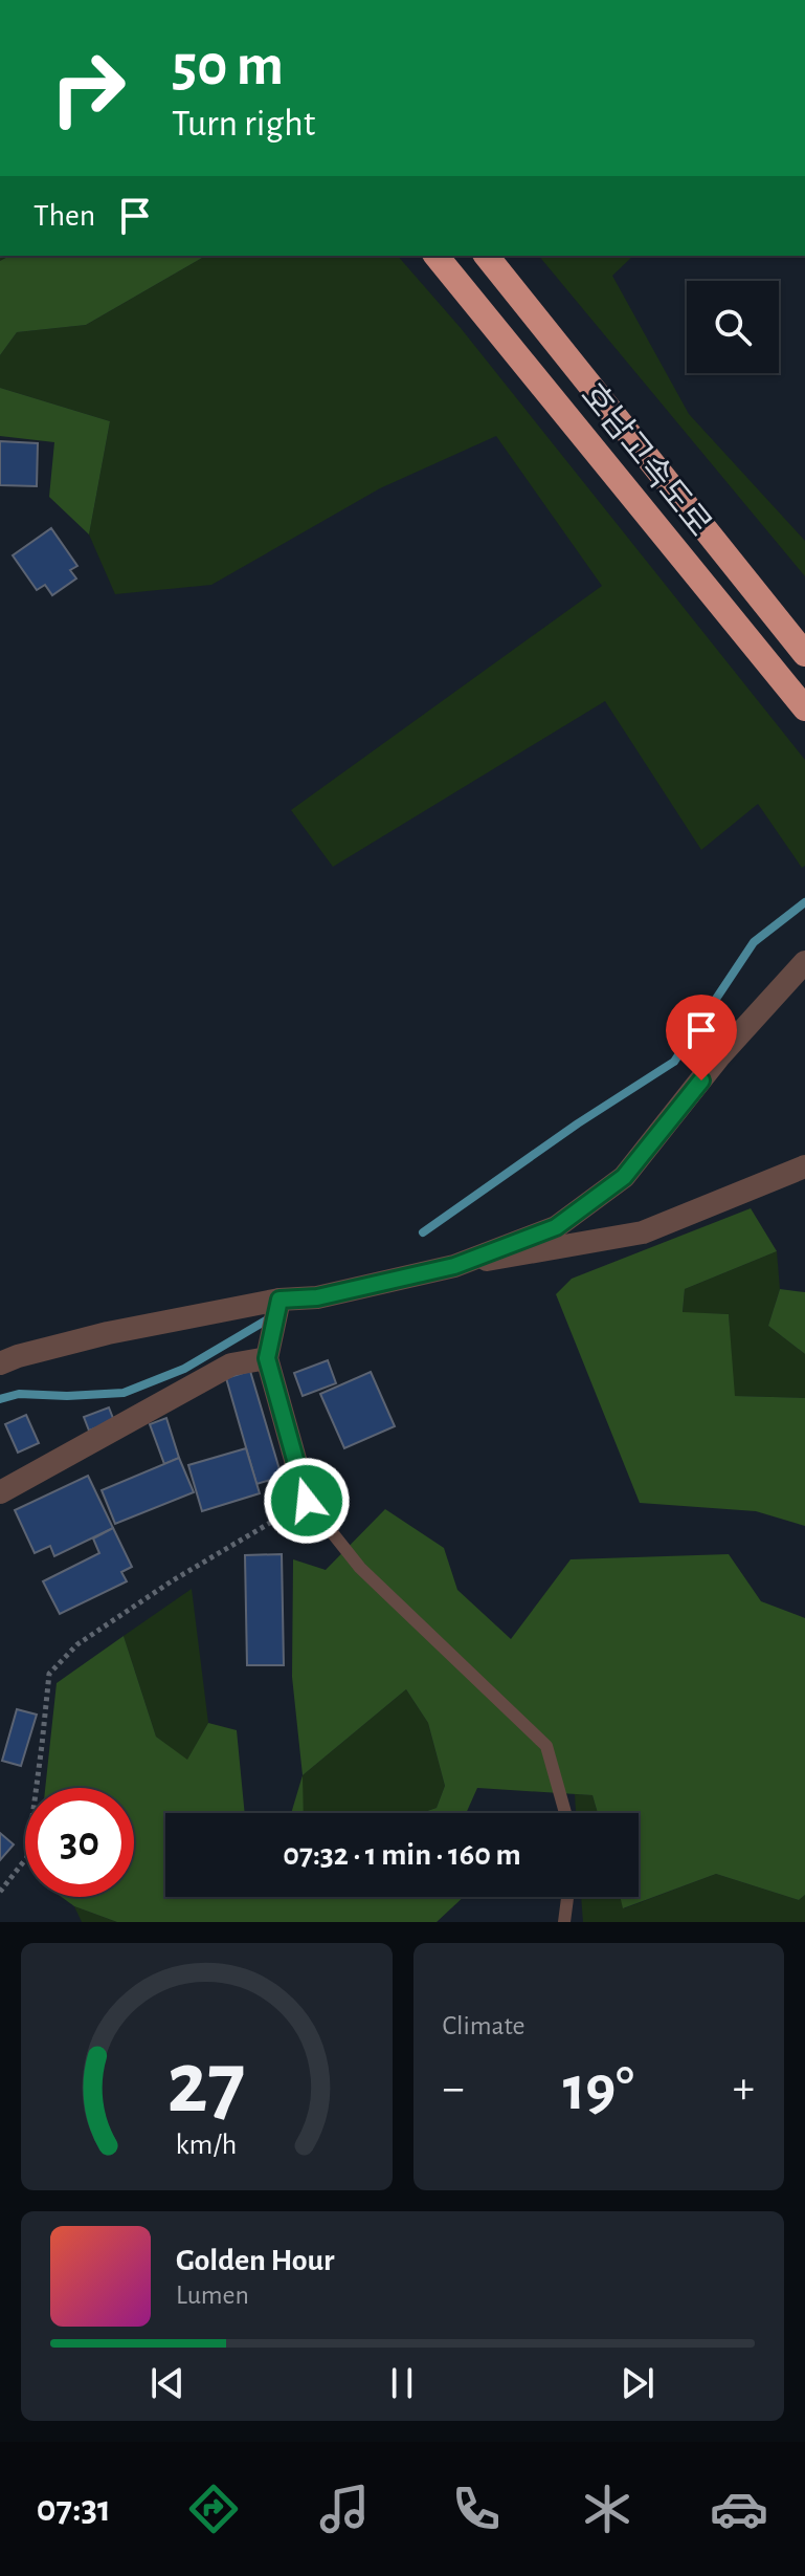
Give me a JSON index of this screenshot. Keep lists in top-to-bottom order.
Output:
{
  "streets": {
    "highway": ["호남고속도로"]
  },
  "page": {
    "turn": ["50 m", "Turn right"],
    "then": "Then",
    "limit": "30",
    "trip": "07:32 · 1 min · 160 m",
    "tile": "Climate",
    "heat": ["−", "19°", "+"],
    "song": ["Golden Hour", "Lumen"],
    "tabs": "07:31",
    "gauge": ["27", "km/h"]
  }
}
